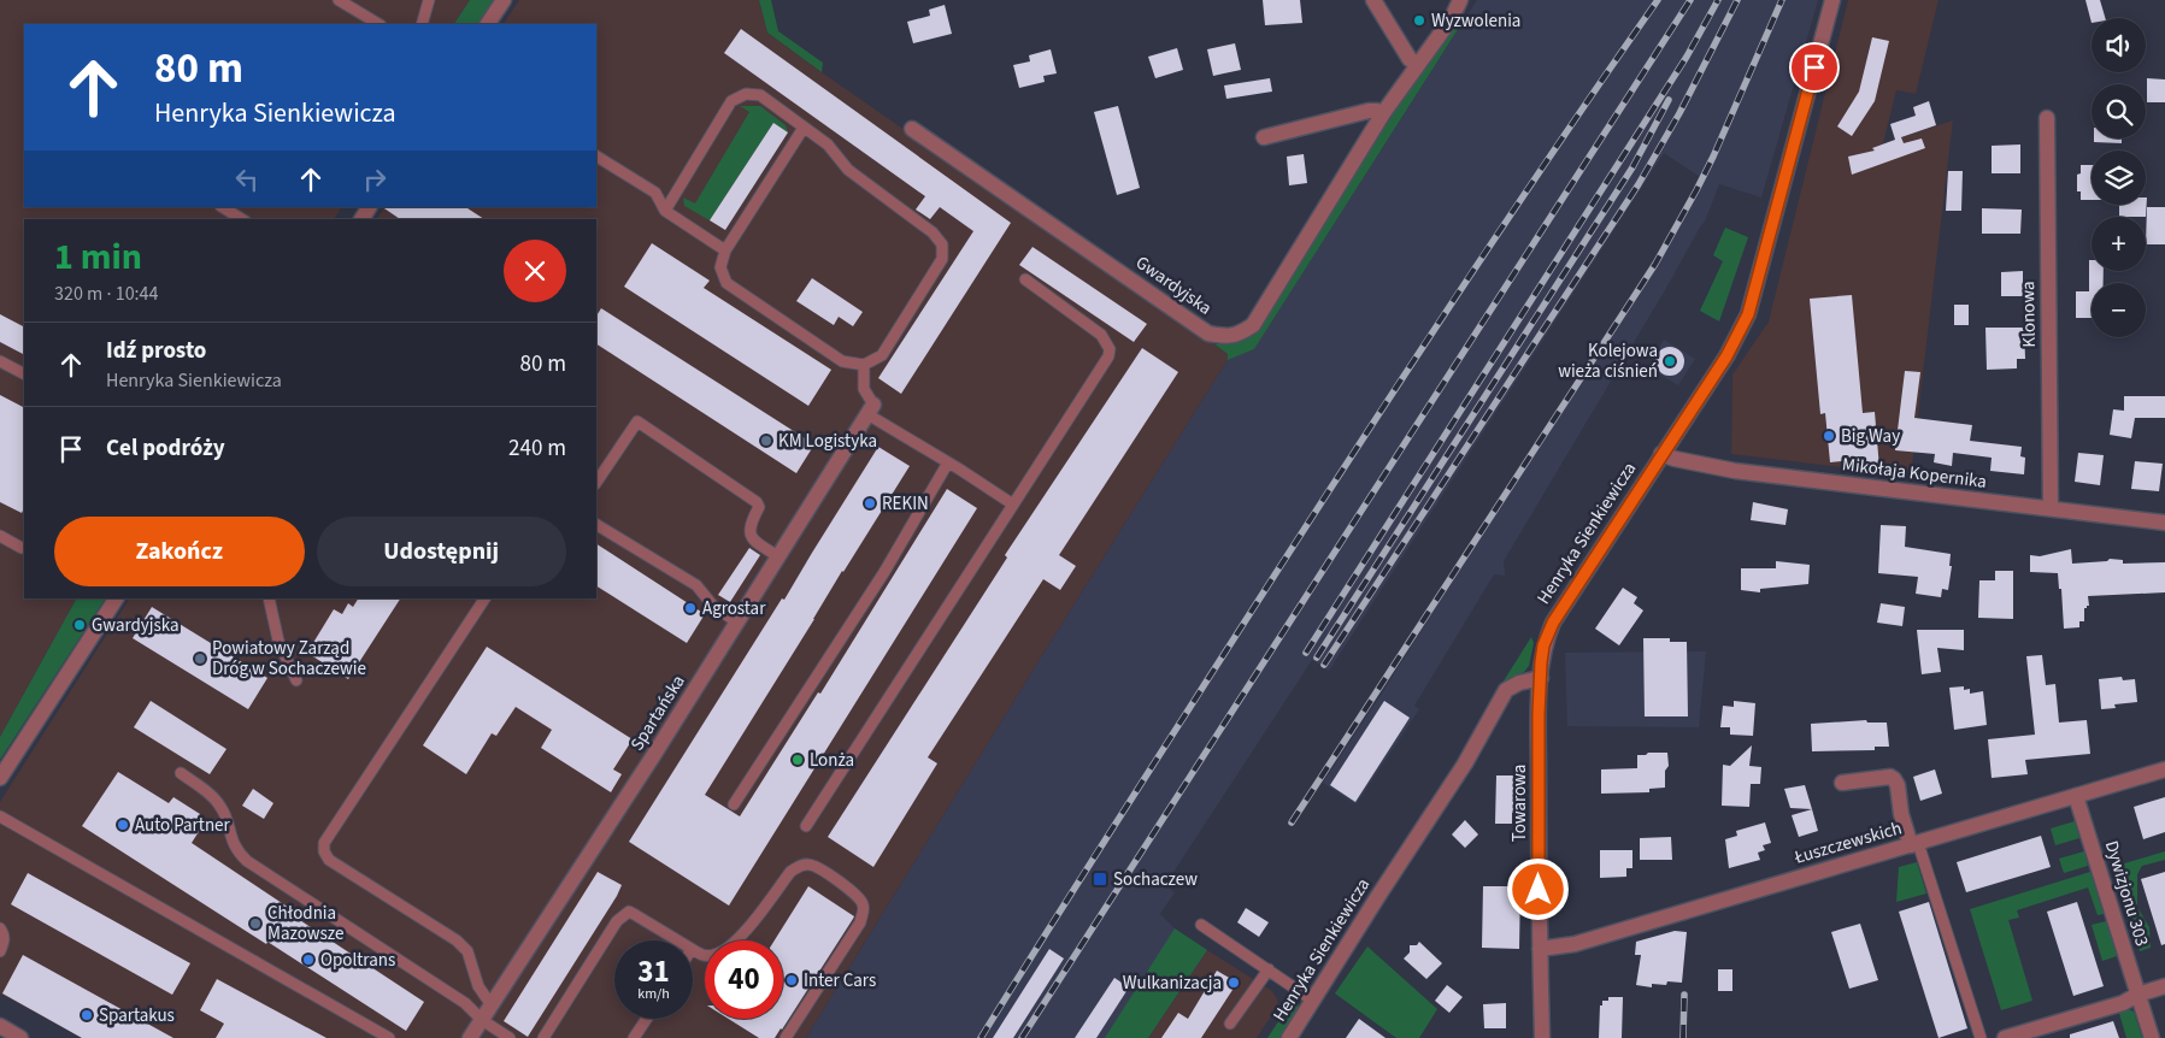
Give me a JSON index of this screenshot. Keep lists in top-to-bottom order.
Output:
{
  "streets": {
    "street": [
      "Gwardyjska",
      "Klonowa",
      "Mikołaja Kopernika",
      "Henryka Sienkiewicza",
      "Spartańska",
      "Towarowa",
      "Łuszczewskich",
      "Dywizjonu 303"
    ]
  },
  "crossings": [
    ["Klonowa", "Mikołaja Kopernika"],
    ["Mikołaja Kopernika", "Henryka Sienkiewicza"],
    ["Henryka Sienkiewicza", "Towarowa"],
    ["Towarowa", "Łuszczewskich"],
    ["Łuszczewskich", "Dywizjonu 303"]
  ],
  "places": {
    "other": [
      "Wyzwolenia",
      "Kolejowa wieża ciśnień",
      "Big Way",
      "KM Logistyka",
      "REKIN",
      "Agrostar",
      "Gwardyjska",
      "Powiatowy Zarząd Dróg w Sochaczewie",
      "Lonża",
      "Auto Partner",
      "Chłodnia Mazowsze",
      "Opoltrans",
      "Inter Cars",
      "Wulkanizacja",
      "Spartakus"
    ],
    "transit": ["Sochaczew"]
  },
  "page": {
    "map_buttons": ["+", "−"],
    "turn": ["80 m", "Henryka Sienkiewicza"],
    "heading": ["1 min", "320 m · 10:44"],
    "list": [
      {
        "name": "Idź prosto",
        "note": "Henryka Sienkiewicza",
        "value": "80 m"
      },
      {
        "name": "Cel podróży",
        "value": "240 m"
      }
    ],
    "buttons": ["Zakończ", "Udostępnij"],
    "speed": "31 km/h",
    "limit": "40"
  }
}
